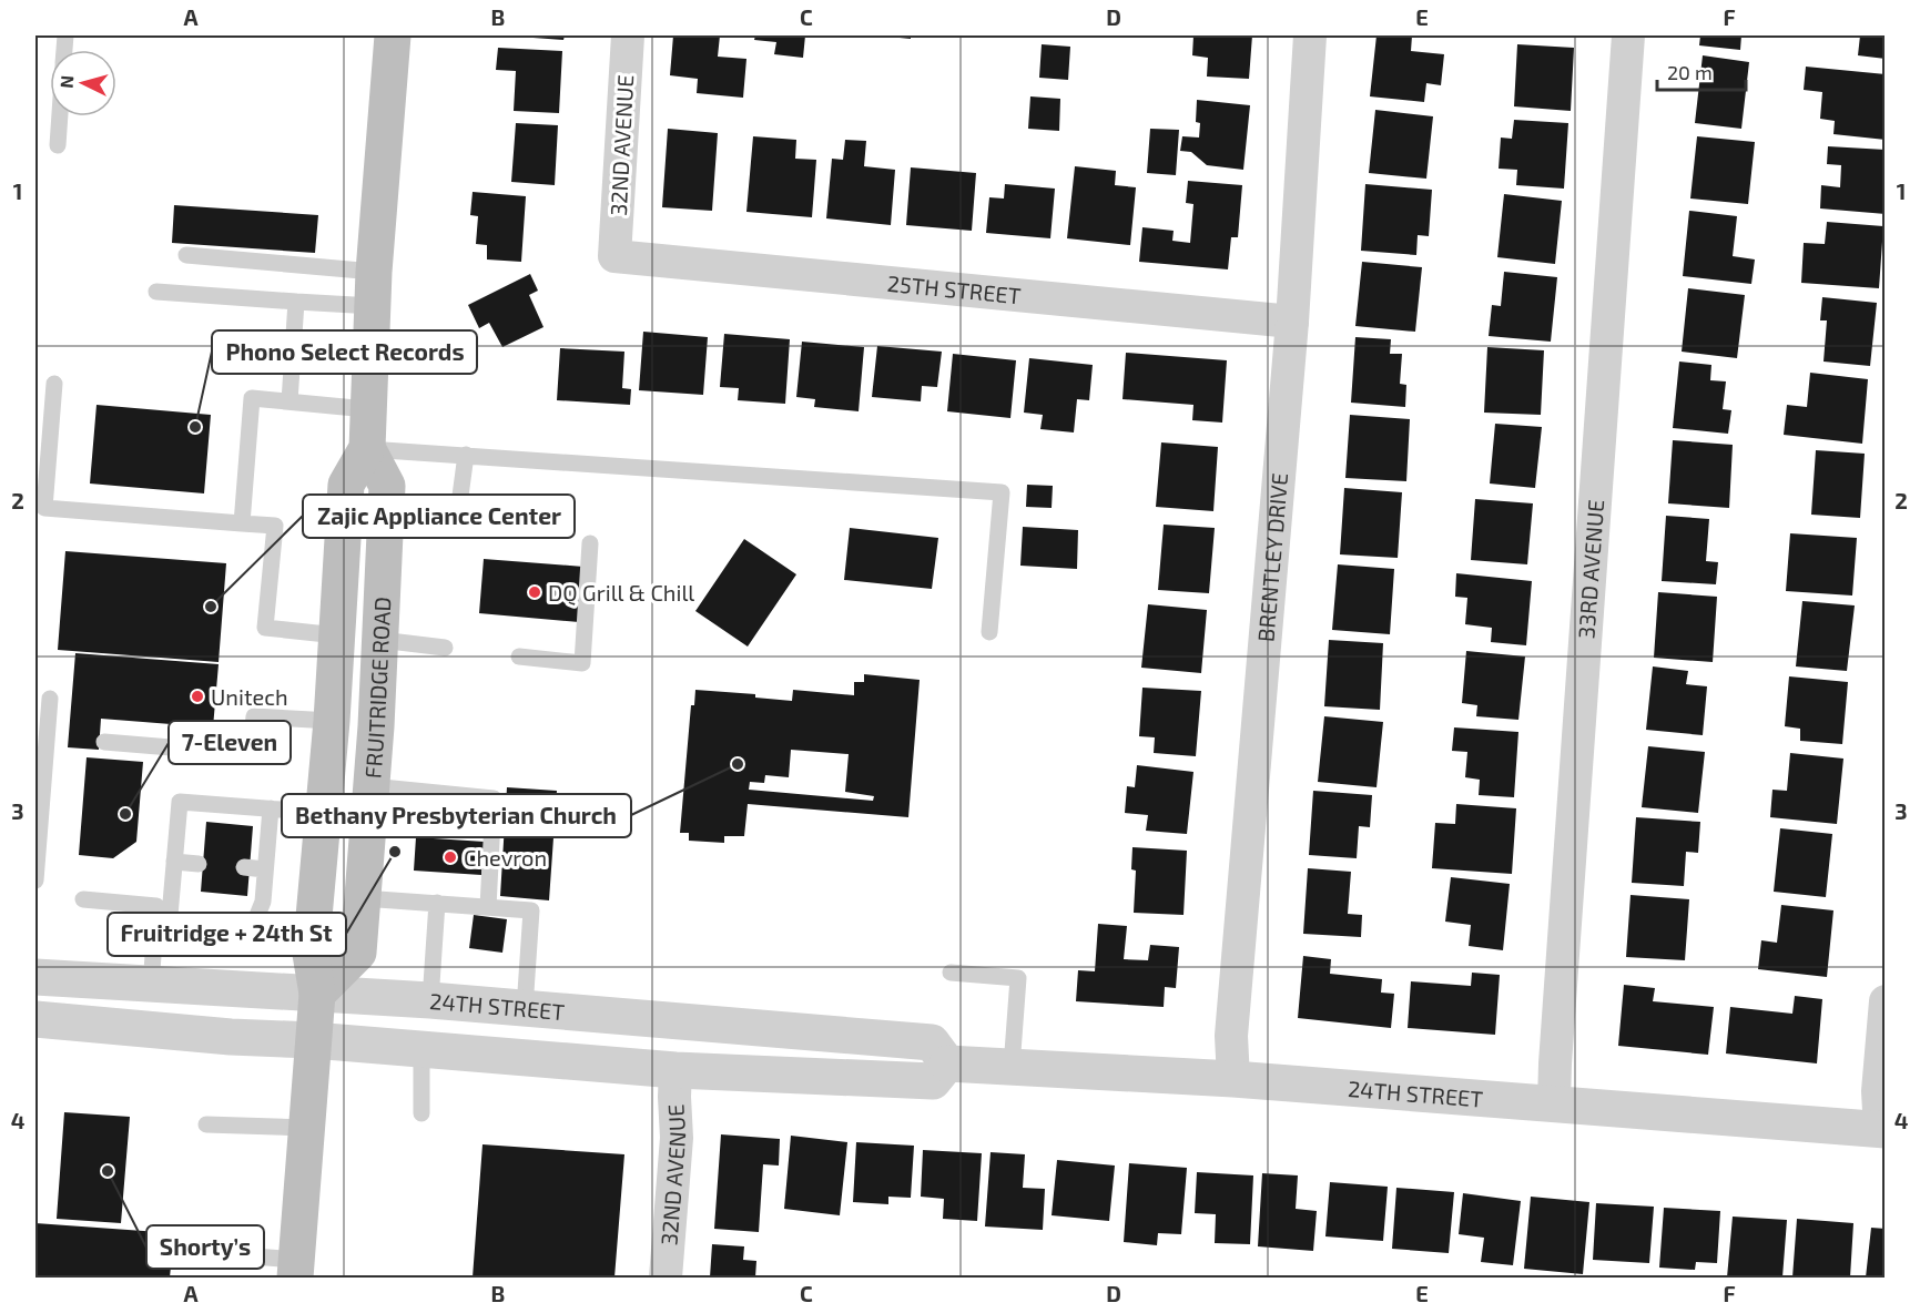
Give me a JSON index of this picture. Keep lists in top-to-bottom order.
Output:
{
  "streets": {
    "main road": ["FRUITRIDGE ROAD"],
    "street": [
      "32ND AVENUE",
      "25TH STREET",
      "BRENTLEY DRIVE",
      "33RD AVENUE",
      "24TH STREET"
    ]
  },
  "crossings": [
    ["32ND AVENUE", "25TH STREET"],
    ["25TH STREET", "BRENTLEY DRIVE"],
    ["BRENTLEY DRIVE", "24TH STREET"],
    ["33RD AVENUE", "24TH STREET"],
    ["FRUITRIDGE ROAD", "24TH STREET"]
  ],
  "places": [
    "Phono Select Records",
    "DQ Grill & Chill",
    "Zajic Appliance Center",
    "Unitech",
    "Bethany Presbyterian Church",
    "7-Eleven",
    "Fruitridge + 24th St",
    "Chevron",
    "Shorty’s"
  ],
  "scale_bar": "20 m",
  "north": "left",
  "grid": {
    "columns": [
      "A",
      "B",
      "C",
      "D",
      "E",
      "F"
    ],
    "rows": [
      "1",
      "2",
      "3",
      "4"
    ]
  }
}
